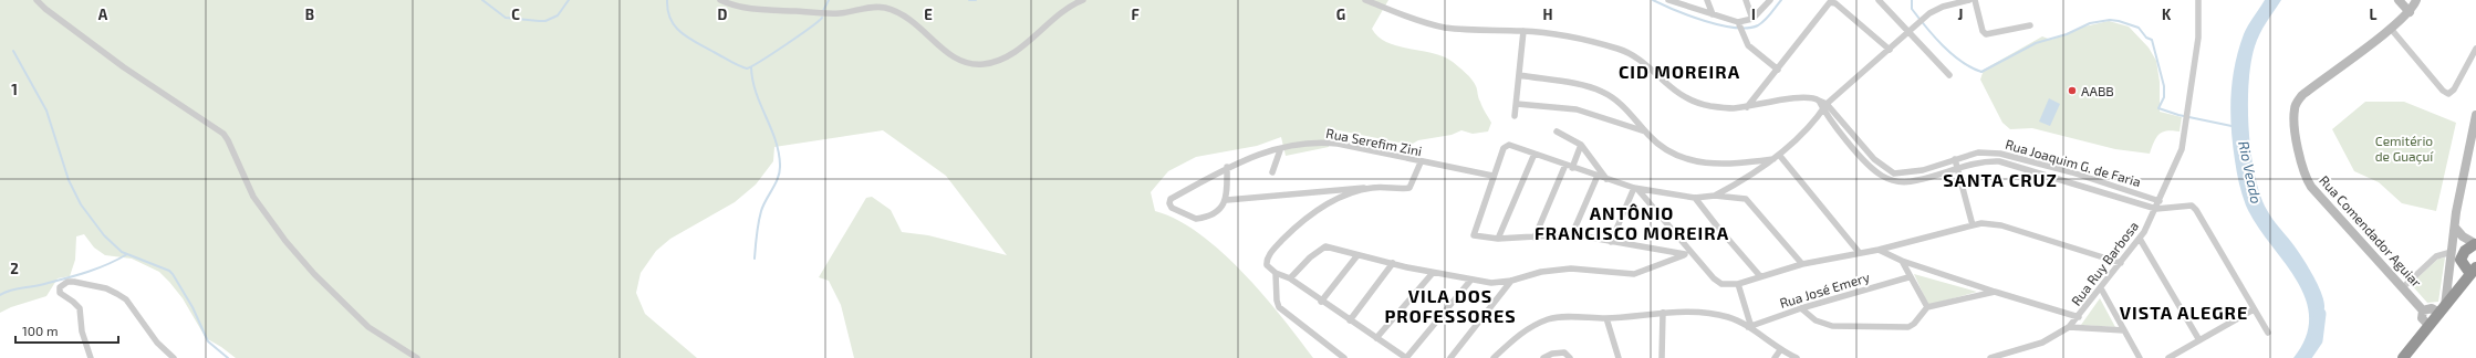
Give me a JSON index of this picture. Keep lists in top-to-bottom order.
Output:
{
  "streets": {
    "street": [
      "Rua Serefim Zini",
      "Rua Joaquim G. de Faria",
      "Rua Comendador Aguiar",
      "Rua Ruy Barbosa",
      "Rua José Emery"
    ]
  },
  "crossings": [
    ["Rua Joaquim G. de Faria", "Rua Ruy Barbosa"]
  ],
  "districts": [
    "CID MOREIRA",
    "SANTA CRUZ",
    "ANTÔNIO FRANCISCO MOREIRA",
    "VILA DOS PROFESSORES",
    "VISTA ALEGRE"
  ],
  "water": ["Rio Veado"],
  "parks": ["Cemitério de Guaçuí"],
  "places": ["AABB"],
  "scale_bar": "100 m",
  "grid": {
    "columns": [
      "A",
      "B",
      "C",
      "D",
      "E",
      "F",
      "G",
      "H",
      "I",
      "J",
      "K",
      "L"
    ],
    "rows": ["1", "2"]
  }
}
